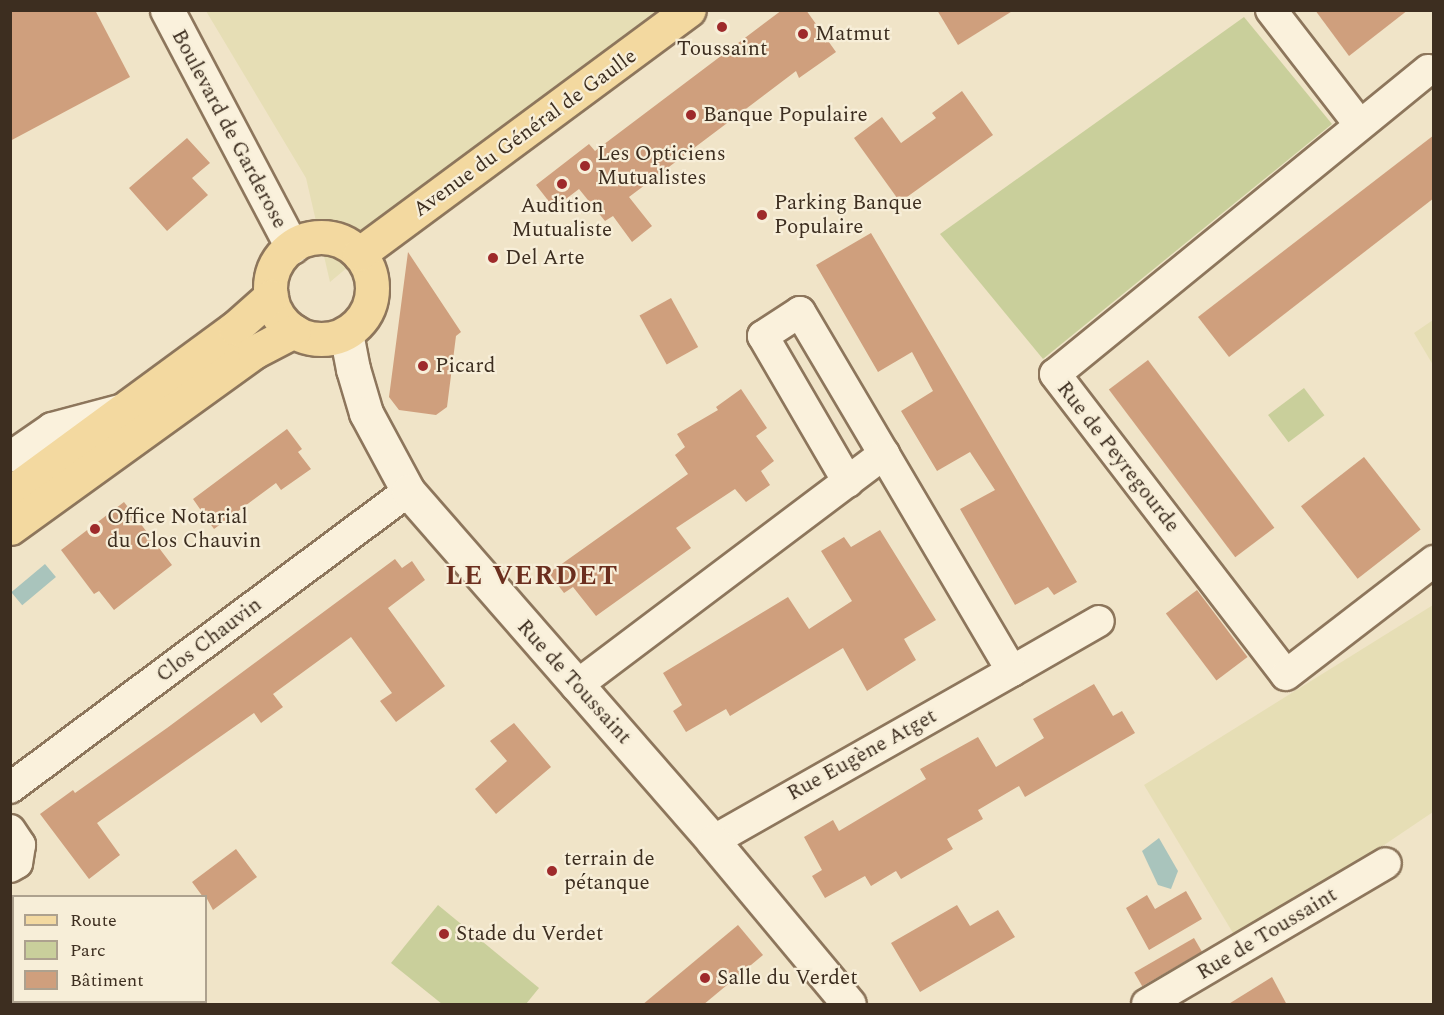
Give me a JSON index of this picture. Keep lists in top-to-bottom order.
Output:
{
  "streets": {
    "main road": ["Avenue du Général de Gaulle"],
    "street": [
      "Boulevard de Garderose",
      "Rue de Peyregourde",
      "Clos Chauvin",
      "Rue de Toussaint",
      "Rue Eugène Atget"
    ]
  },
  "crossings": [
    ["Boulevard de Garderose", "Avenue du Général de Gaulle"],
    ["Boulevard de Garderose", "Rue de Toussaint"],
    ["Avenue du Général de Gaulle", "Rue de Toussaint"],
    ["Clos Chauvin", "Rue de Toussaint"],
    ["Rue de Toussaint", "Rue Eugène Atget"]
  ],
  "districts": ["LE VERDET"],
  "places": [
    "Toussaint",
    "Matmut",
    "Banque Populaire",
    "Les Opticiens Mutualistes",
    "Audition Mutualiste",
    "Parking Banque Populaire",
    "Del Arte",
    "Picard",
    "Office Notarial du Clos Chauvin",
    "terrain de pétanque",
    "Stade du Verdet",
    "Salle du Verdet"
  ],
  "legend": ["Route", "Parc", "Bâtiment"]
}
